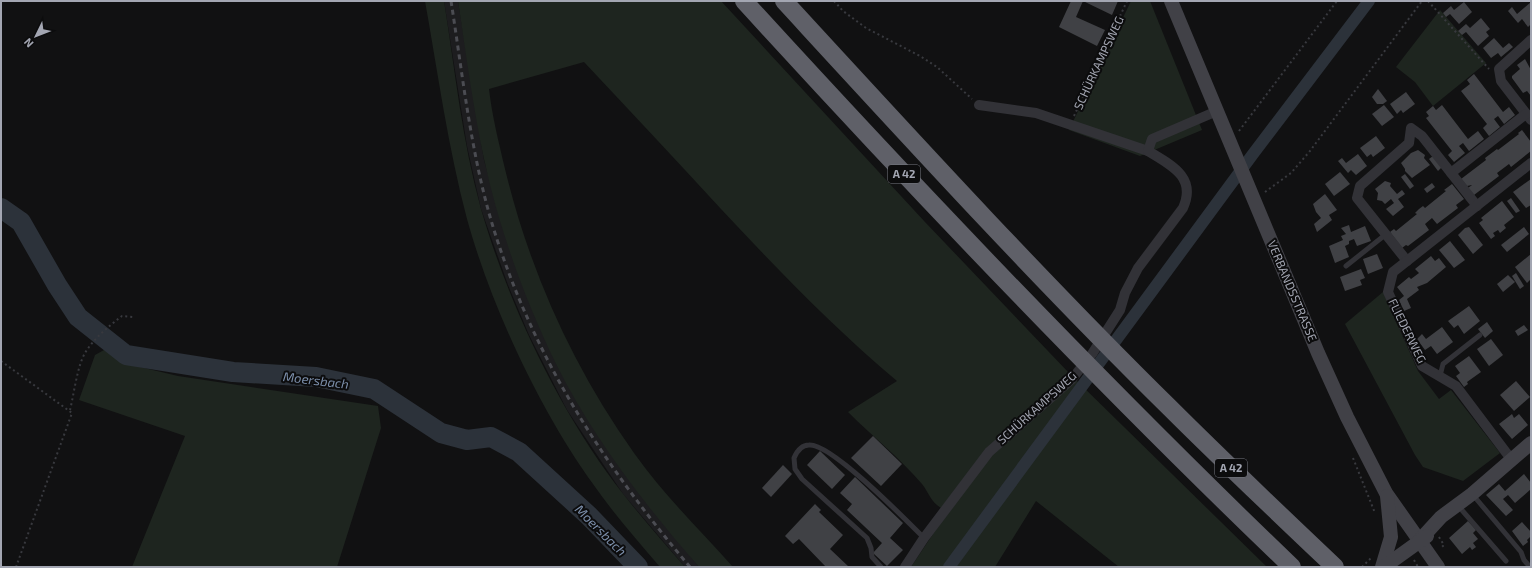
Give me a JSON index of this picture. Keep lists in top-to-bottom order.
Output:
{
  "streets": {
    "highway": ["A 42"],
    "main road": ["VERBANDSSTRASSE"],
    "street": ["SCHÜRKAMPSWEG", "FLIEDERWEG"]
  },
  "water": ["Moersbach"],
  "north": "bottom left"
}
